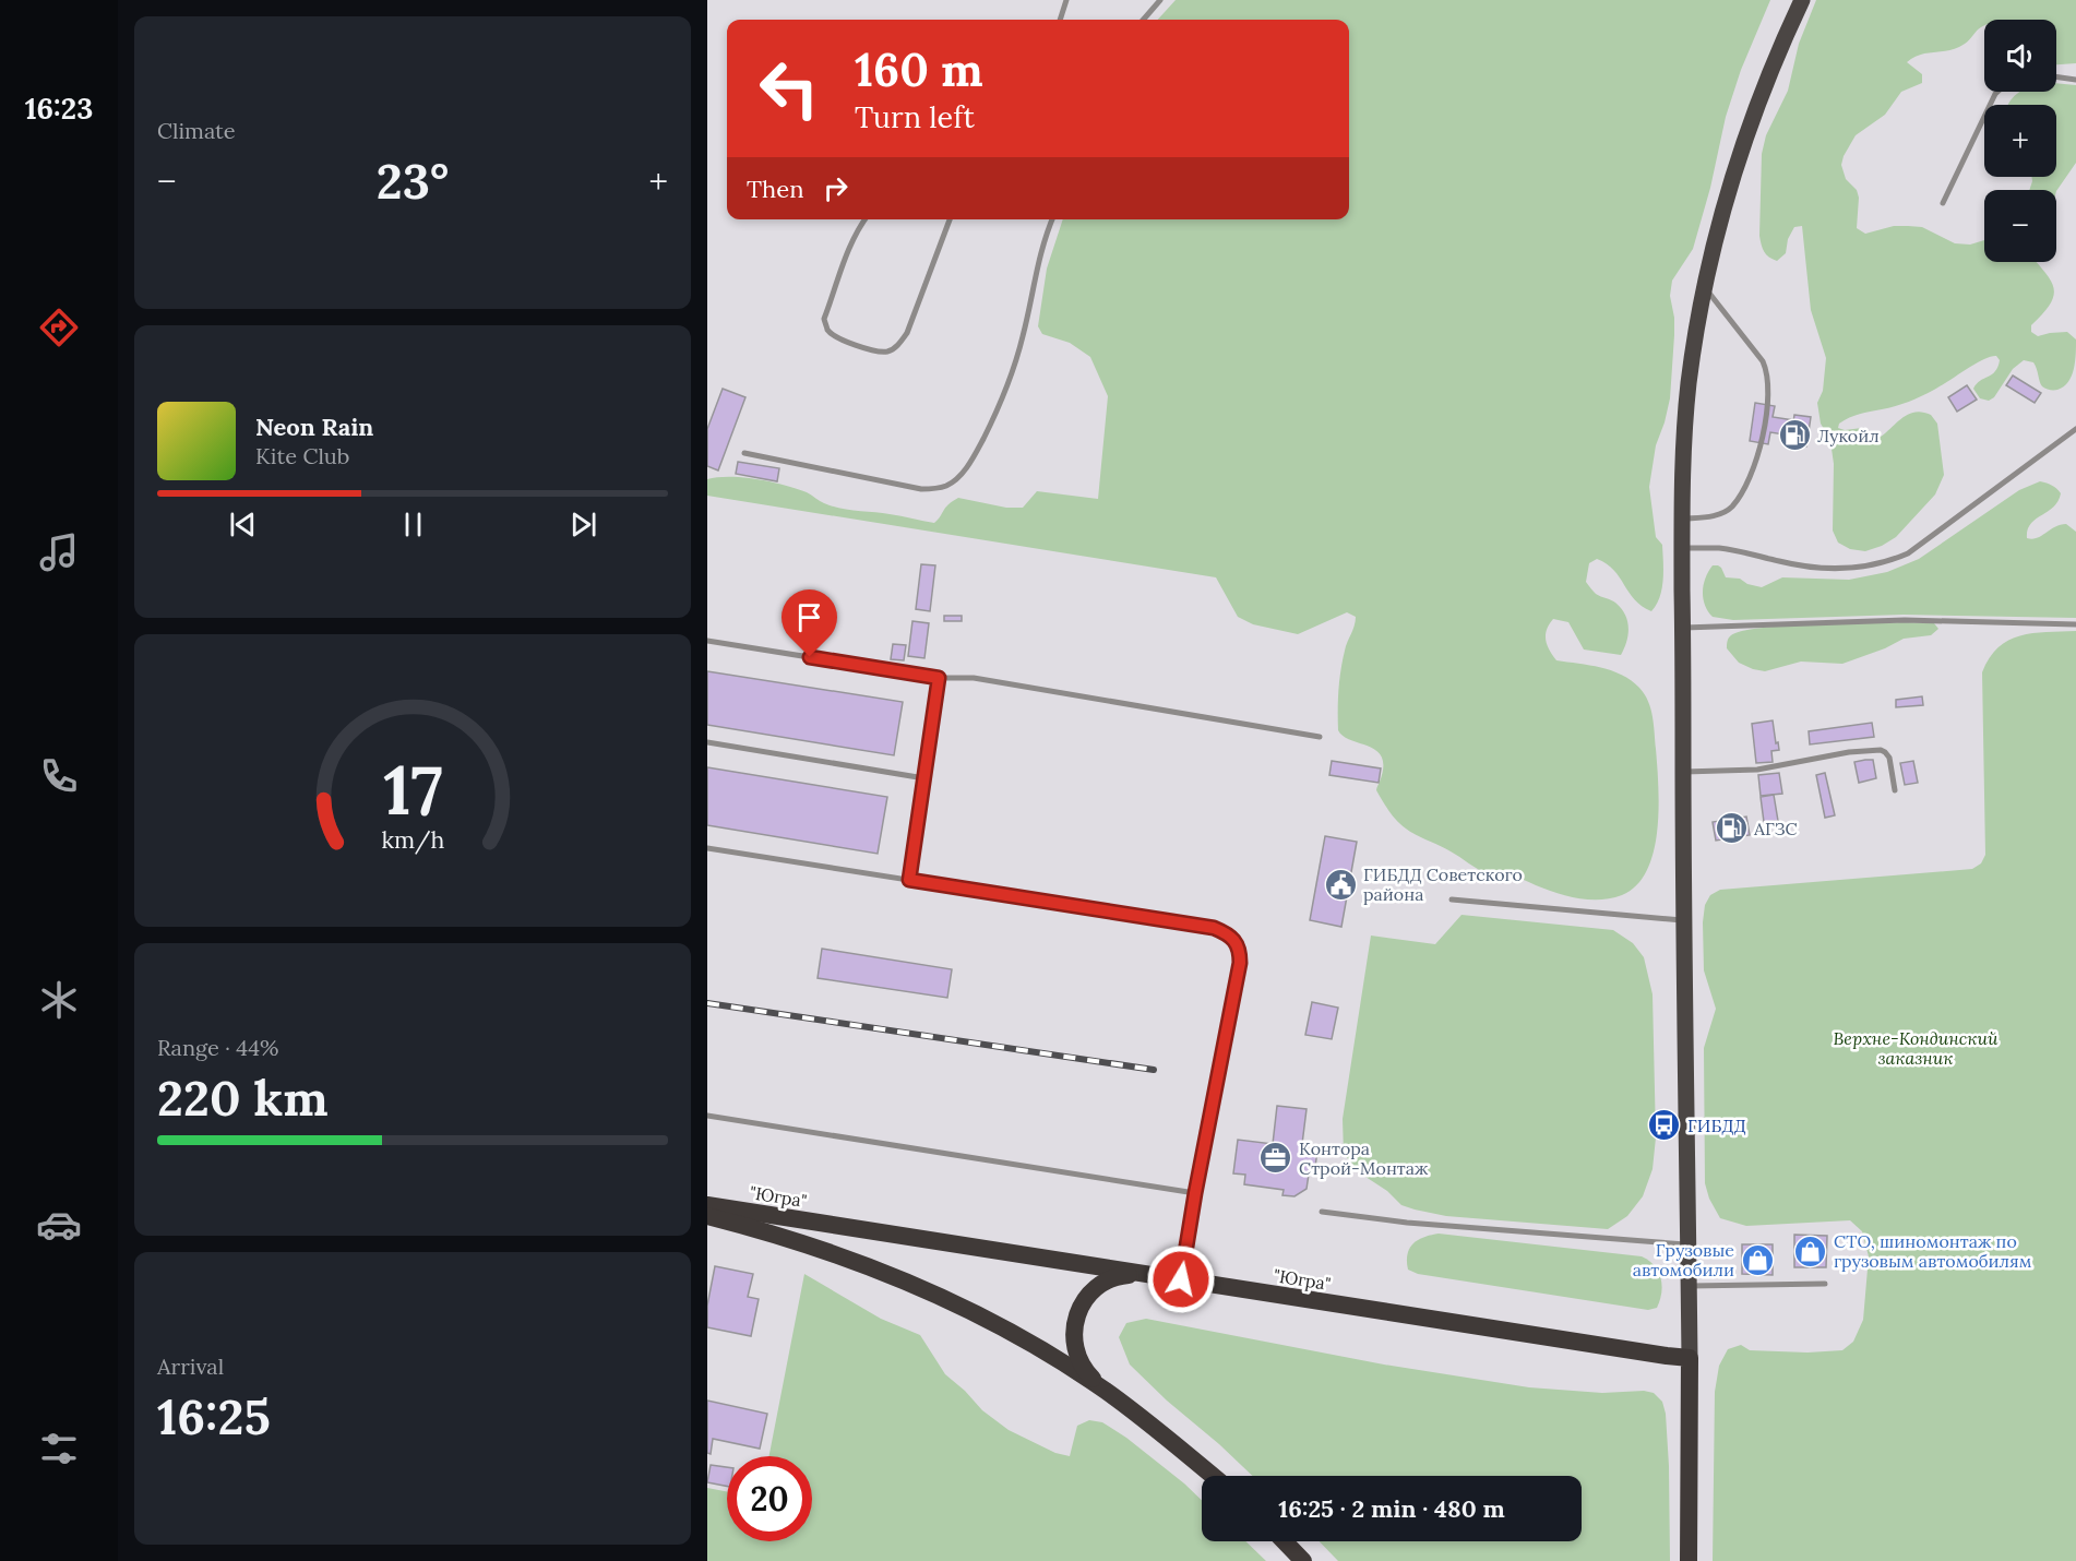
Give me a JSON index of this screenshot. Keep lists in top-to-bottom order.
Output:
{
  "streets": {
    "highway": ["\"Югра\""]
  },
  "parks": ["Верхне-Кондинский заказник"],
  "places": {
    "fuel station": ["Лукойл", "АГЗС"],
    "public building": ["ГИБДД Советского района"],
    "bus stop": ["ГИБДД"],
    "office": ["Контора Строй-Монтаж"],
    "shop": ["СТО, шиномонтаж по грузовым автомобилям", "Грузовые автомобили"]
  },
  "page": {
    "tabs": "16:23",
    "tile": [
      "Climate",
      ["Range · 44%", "220 km"],
      ["Arrival", "16:25"]
    ],
    "map_buttons": ["+", "−"],
    "turn": ["160 m", "Turn left"],
    "heat": ["−", "23°", "+"],
    "then": "Then",
    "song": ["Neon Rain", "Kite Club"],
    "limit": "20",
    "trip": "16:25 · 2 min · 480 m",
    "gauge": ["17", "km/h"]
  }
}
